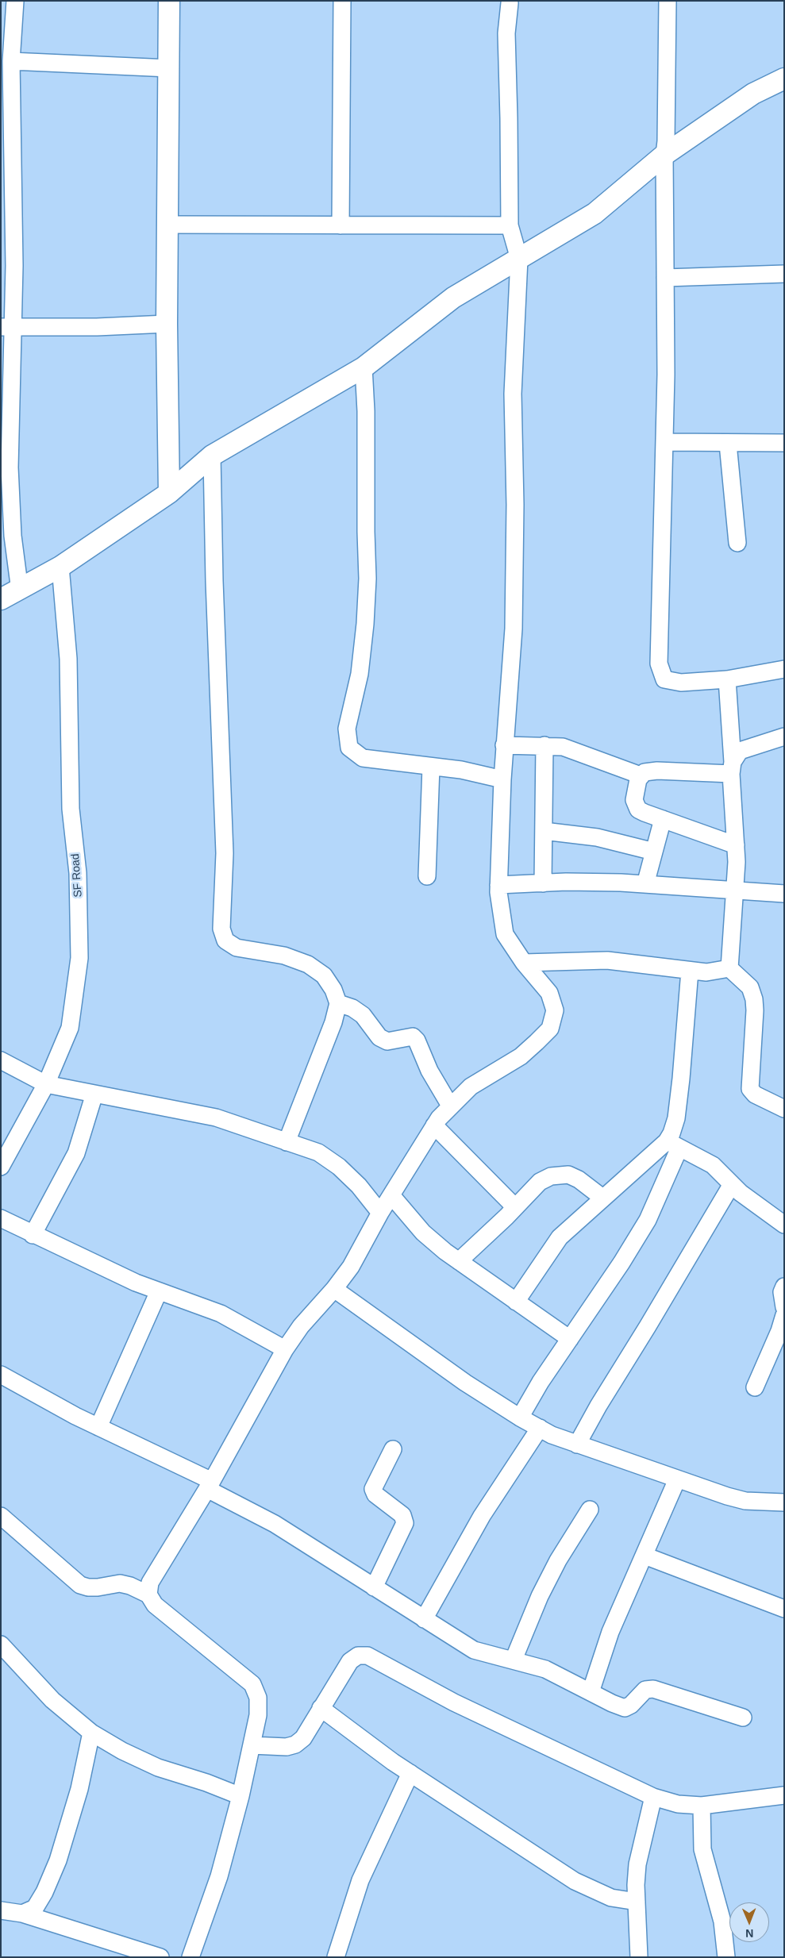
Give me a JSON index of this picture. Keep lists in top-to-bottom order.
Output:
{
  "streets": {
    "street": ["SF Road"]
  },
  "north": "bottom"
}
